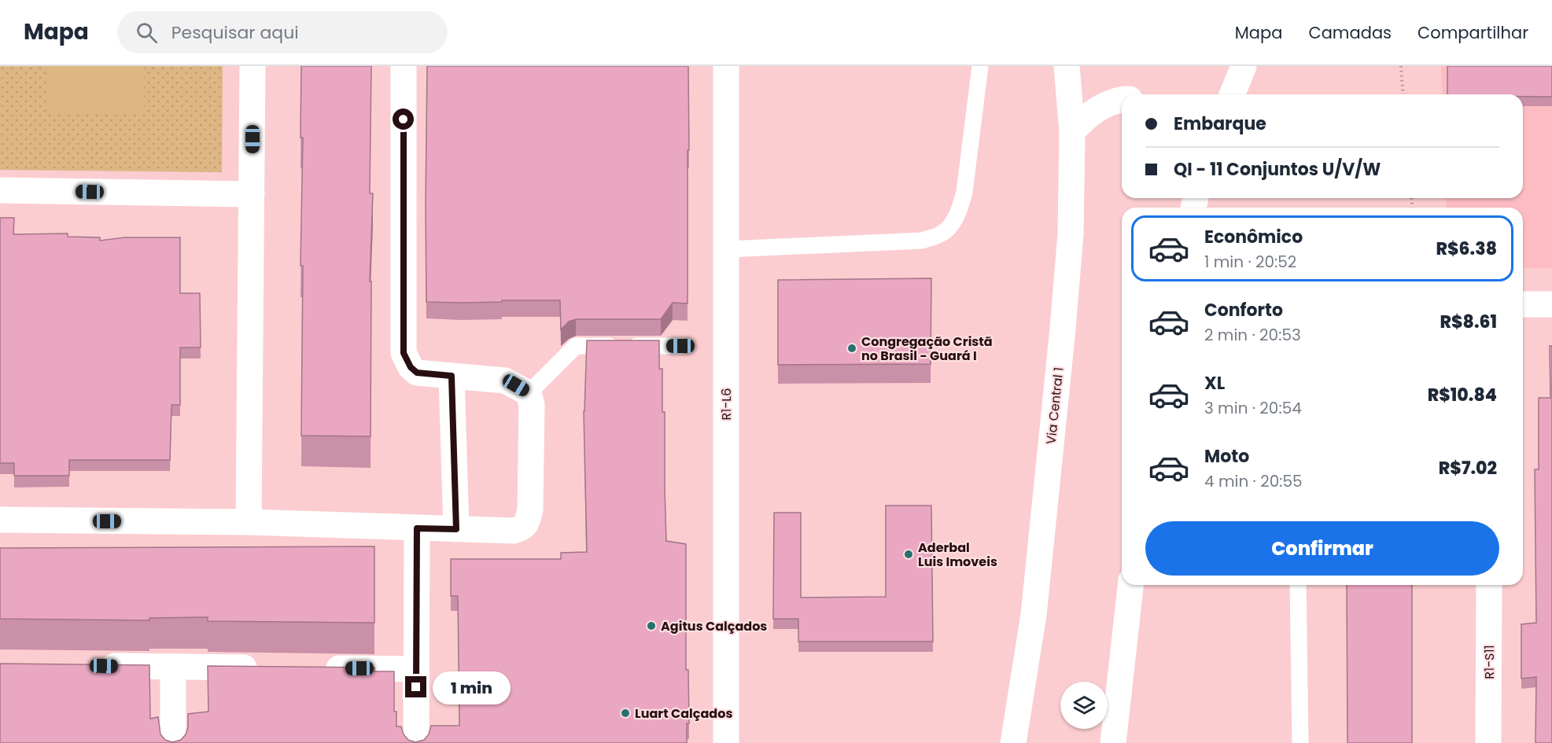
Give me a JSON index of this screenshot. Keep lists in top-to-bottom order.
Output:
{
  "streets": {
    "street": ["R1-L6", "Via Central 1", "R1-S11"]
  },
  "places": [
    "Congregação Cristã no Brasil - Guará I",
    "Aderbal Luis Imoveis",
    "Agitus Calçados",
    "Luart Calçados"
  ],
  "page": {
    "header": "Mapa",
    "search": "Pesquisar aqui",
    "nav": ["Mapa", "Camadas", "Compartilhar"],
    "banner": ["Embarque", "QI - 11 Conjuntos U/V/W"],
    "list": [
      {
        "name": "Econômico",
        "note": "1 min · 20:52",
        "value": "R$6.38"
      },
      {
        "name": "Conforto",
        "note": "2 min · 20:53",
        "value": "R$8.61"
      },
      {
        "name": "XL",
        "note": "3 min · 20:54",
        "value": "R$10.84"
      },
      {
        "name": "Moto",
        "note": "4 min · 20:55",
        "value": "R$7.02"
      }
    ],
    "buttons": "Confirmar",
    "bubble": "1 min"
  }
}
